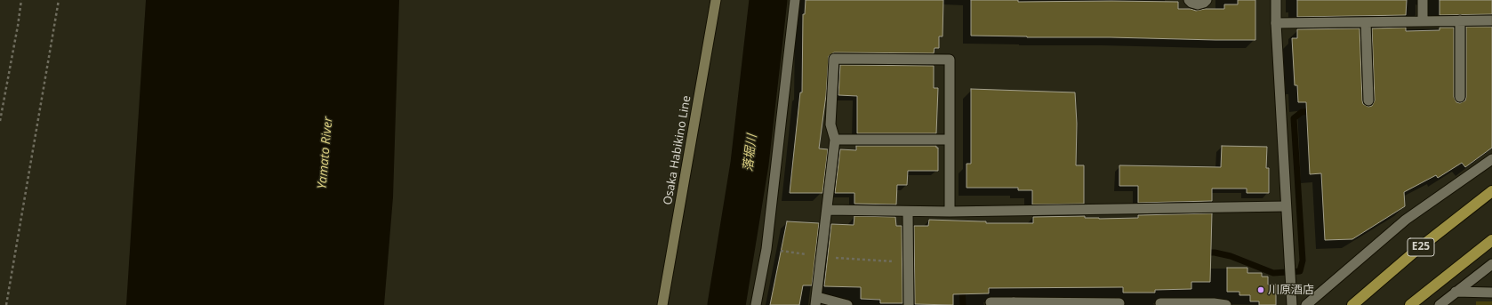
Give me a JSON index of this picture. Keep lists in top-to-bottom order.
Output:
{
  "streets": {
    "highway": ["E25"],
    "main road": ["Osaka Habikino Line"]
  },
  "water": ["Yamato River", "落堀川"],
  "places": ["川原酒店"]
}
